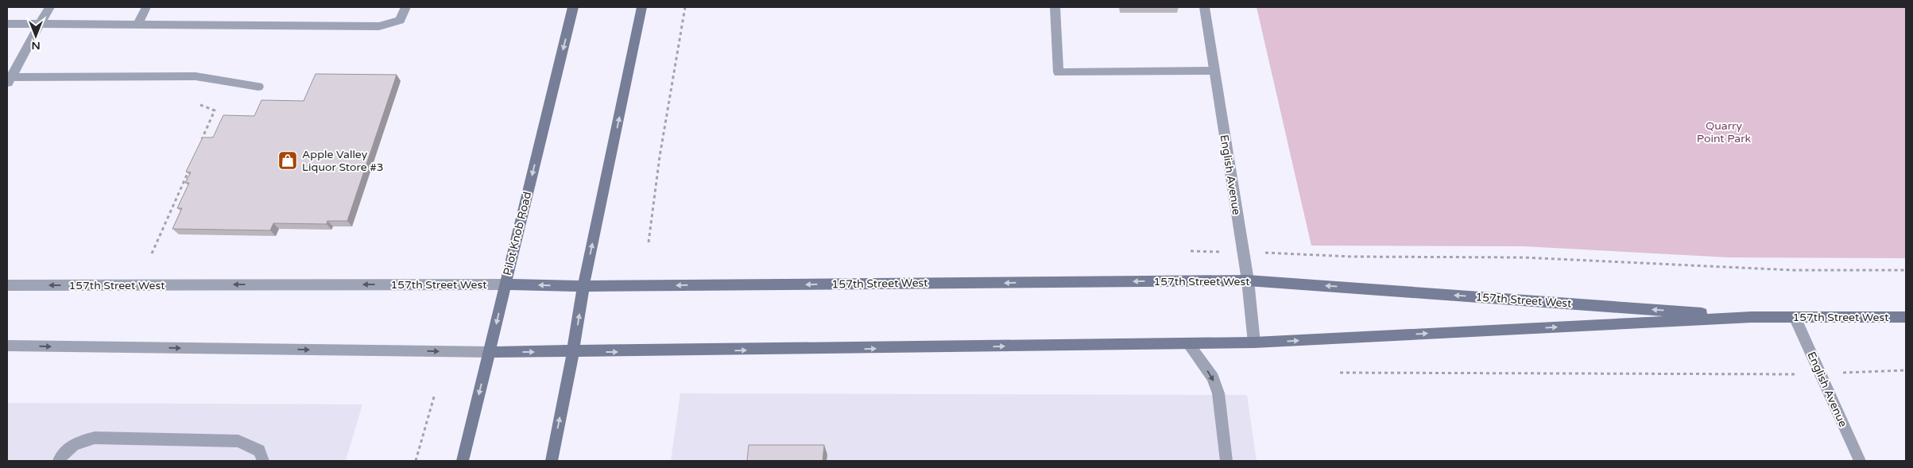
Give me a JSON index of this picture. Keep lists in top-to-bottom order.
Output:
{
  "streets": {
    "street": ["English Avenue", "Pilot Knob Road", "157th Street West"]
  },
  "crossings": [
    ["English Avenue", "157th Street West"],
    ["Pilot Knob Road", "157th Street West"]
  ],
  "parks": ["Quarry Point Park"],
  "places": {
    "shop": ["Apple Valley Liquor Store #3"]
  },
  "north": "bottom"
}
